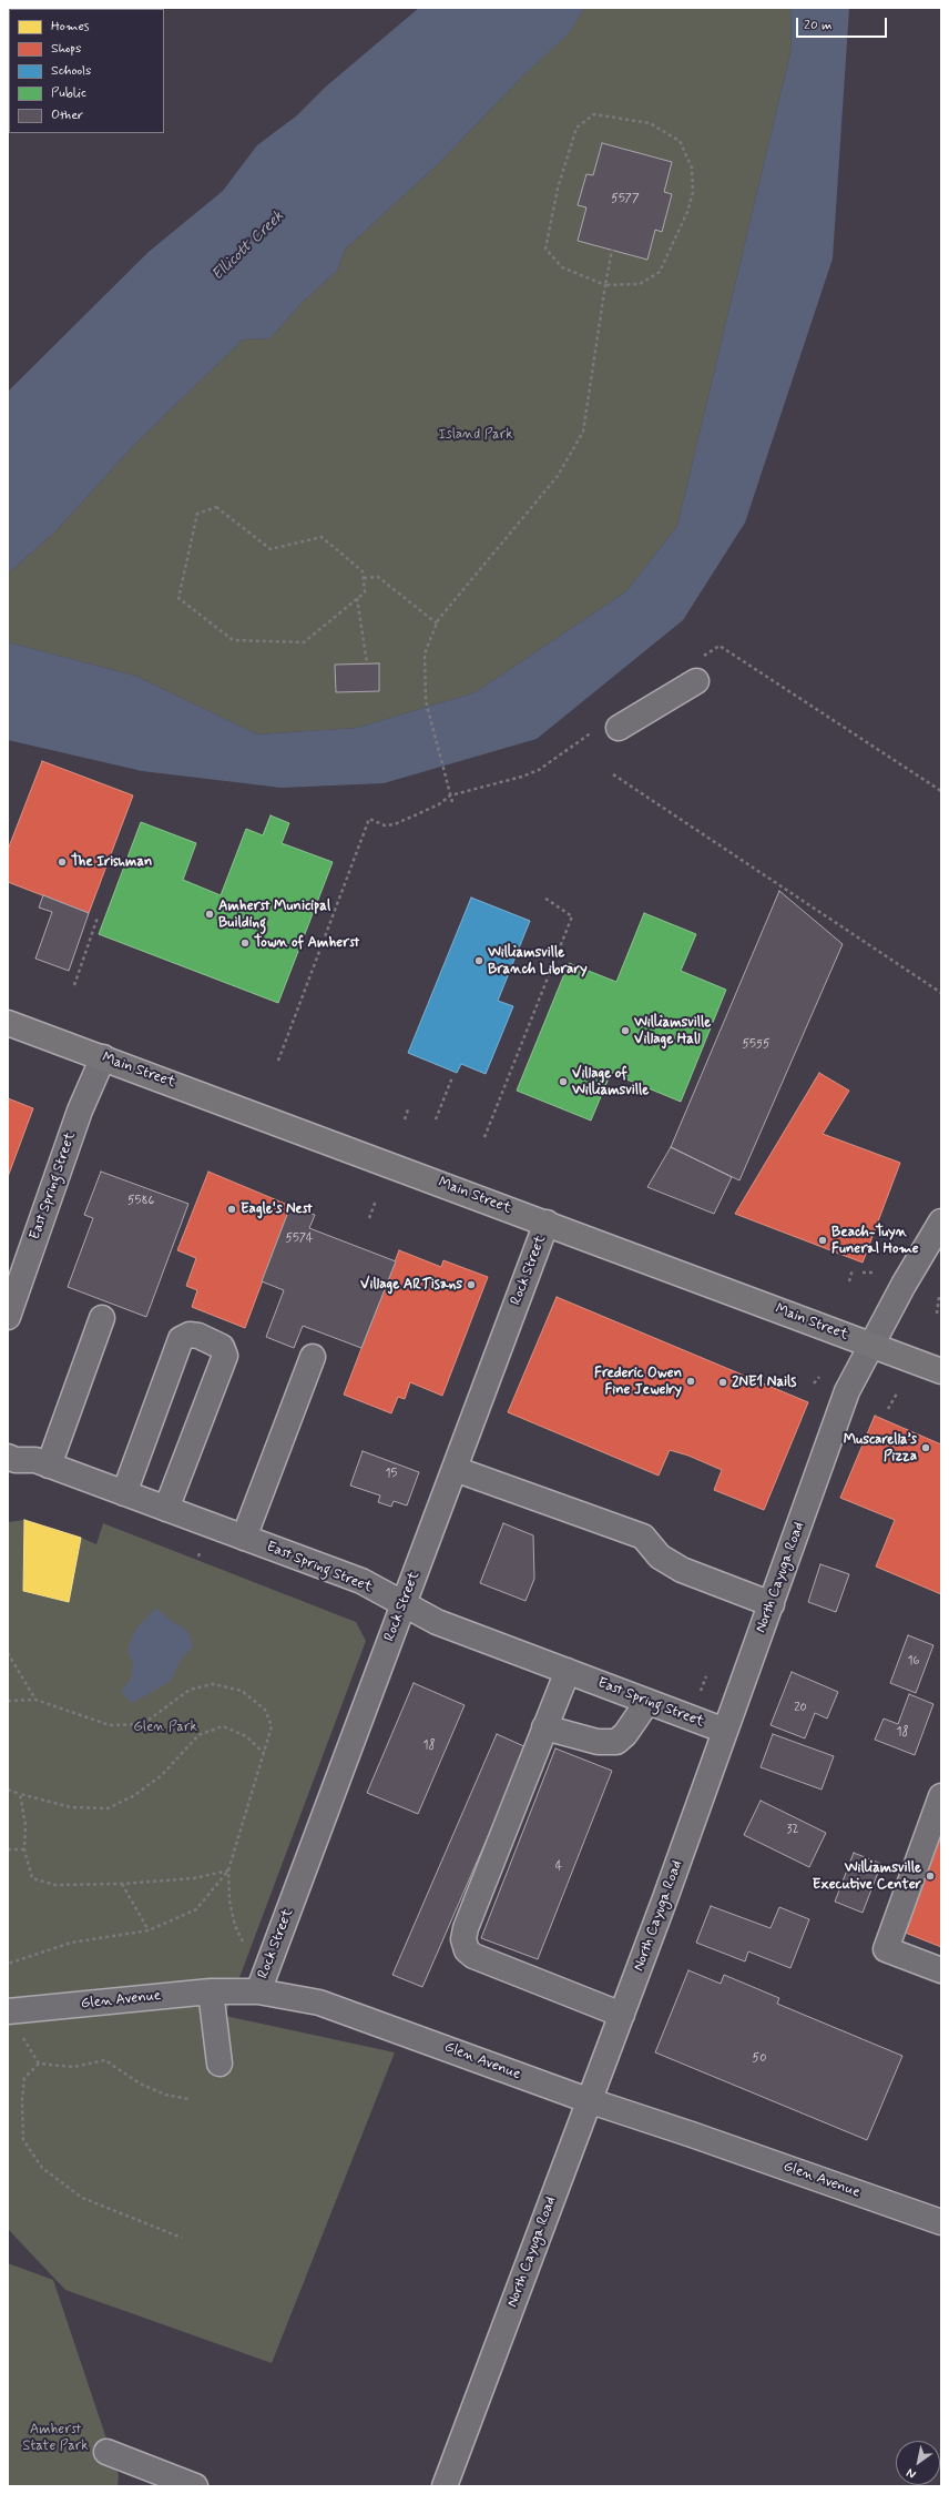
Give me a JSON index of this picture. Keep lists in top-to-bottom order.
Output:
{
  "streets": {
    "main road": ["Main Street"],
    "street": [
      "East Spring Street",
      "Rock Street",
      "North Cayuga Road",
      "Glen Avenue"
    ]
  },
  "crossings": [
    ["Main Street", "East Spring Street"],
    ["Main Street", "Rock Street"],
    ["Main Street", "North Cayuga Road"],
    ["East Spring Street", "Rock Street"],
    ["East Spring Street", "North Cayuga Road"],
    ["Rock Street", "Glen Avenue"],
    ["North Cayuga Road", "Glen Avenue"]
  ],
  "water": ["Ellicott Creek"],
  "parks": ["Island Park", "Glen Park", "Amherst State Park"],
  "places": [
    "The Irishman",
    "Amherst Municipal Building",
    "Town of Amherst",
    "Williamsville Branch Library",
    "Williamsville Village Hall",
    "Village of Williamsville",
    "Eagle's Nest",
    "Beach-Tuyn Funeral Home",
    "Village ARTisans",
    "Frederic Owen Fine Jewelry",
    "2NE1 Nails",
    "Muscarella’s Pizza",
    "Williamsville Executive Center"
  ],
  "house_numbers": [
    "5577",
    "5555",
    "5586",
    "5574",
    "15",
    "16",
    "20",
    "18",
    "18",
    "32",
    "4",
    "50"
  ],
  "legend": [
    "Homes",
    "Shops",
    "Schools",
    "Public",
    "Other"
  ],
  "scale_bar": "20 m",
  "north": "bottom left"
}
